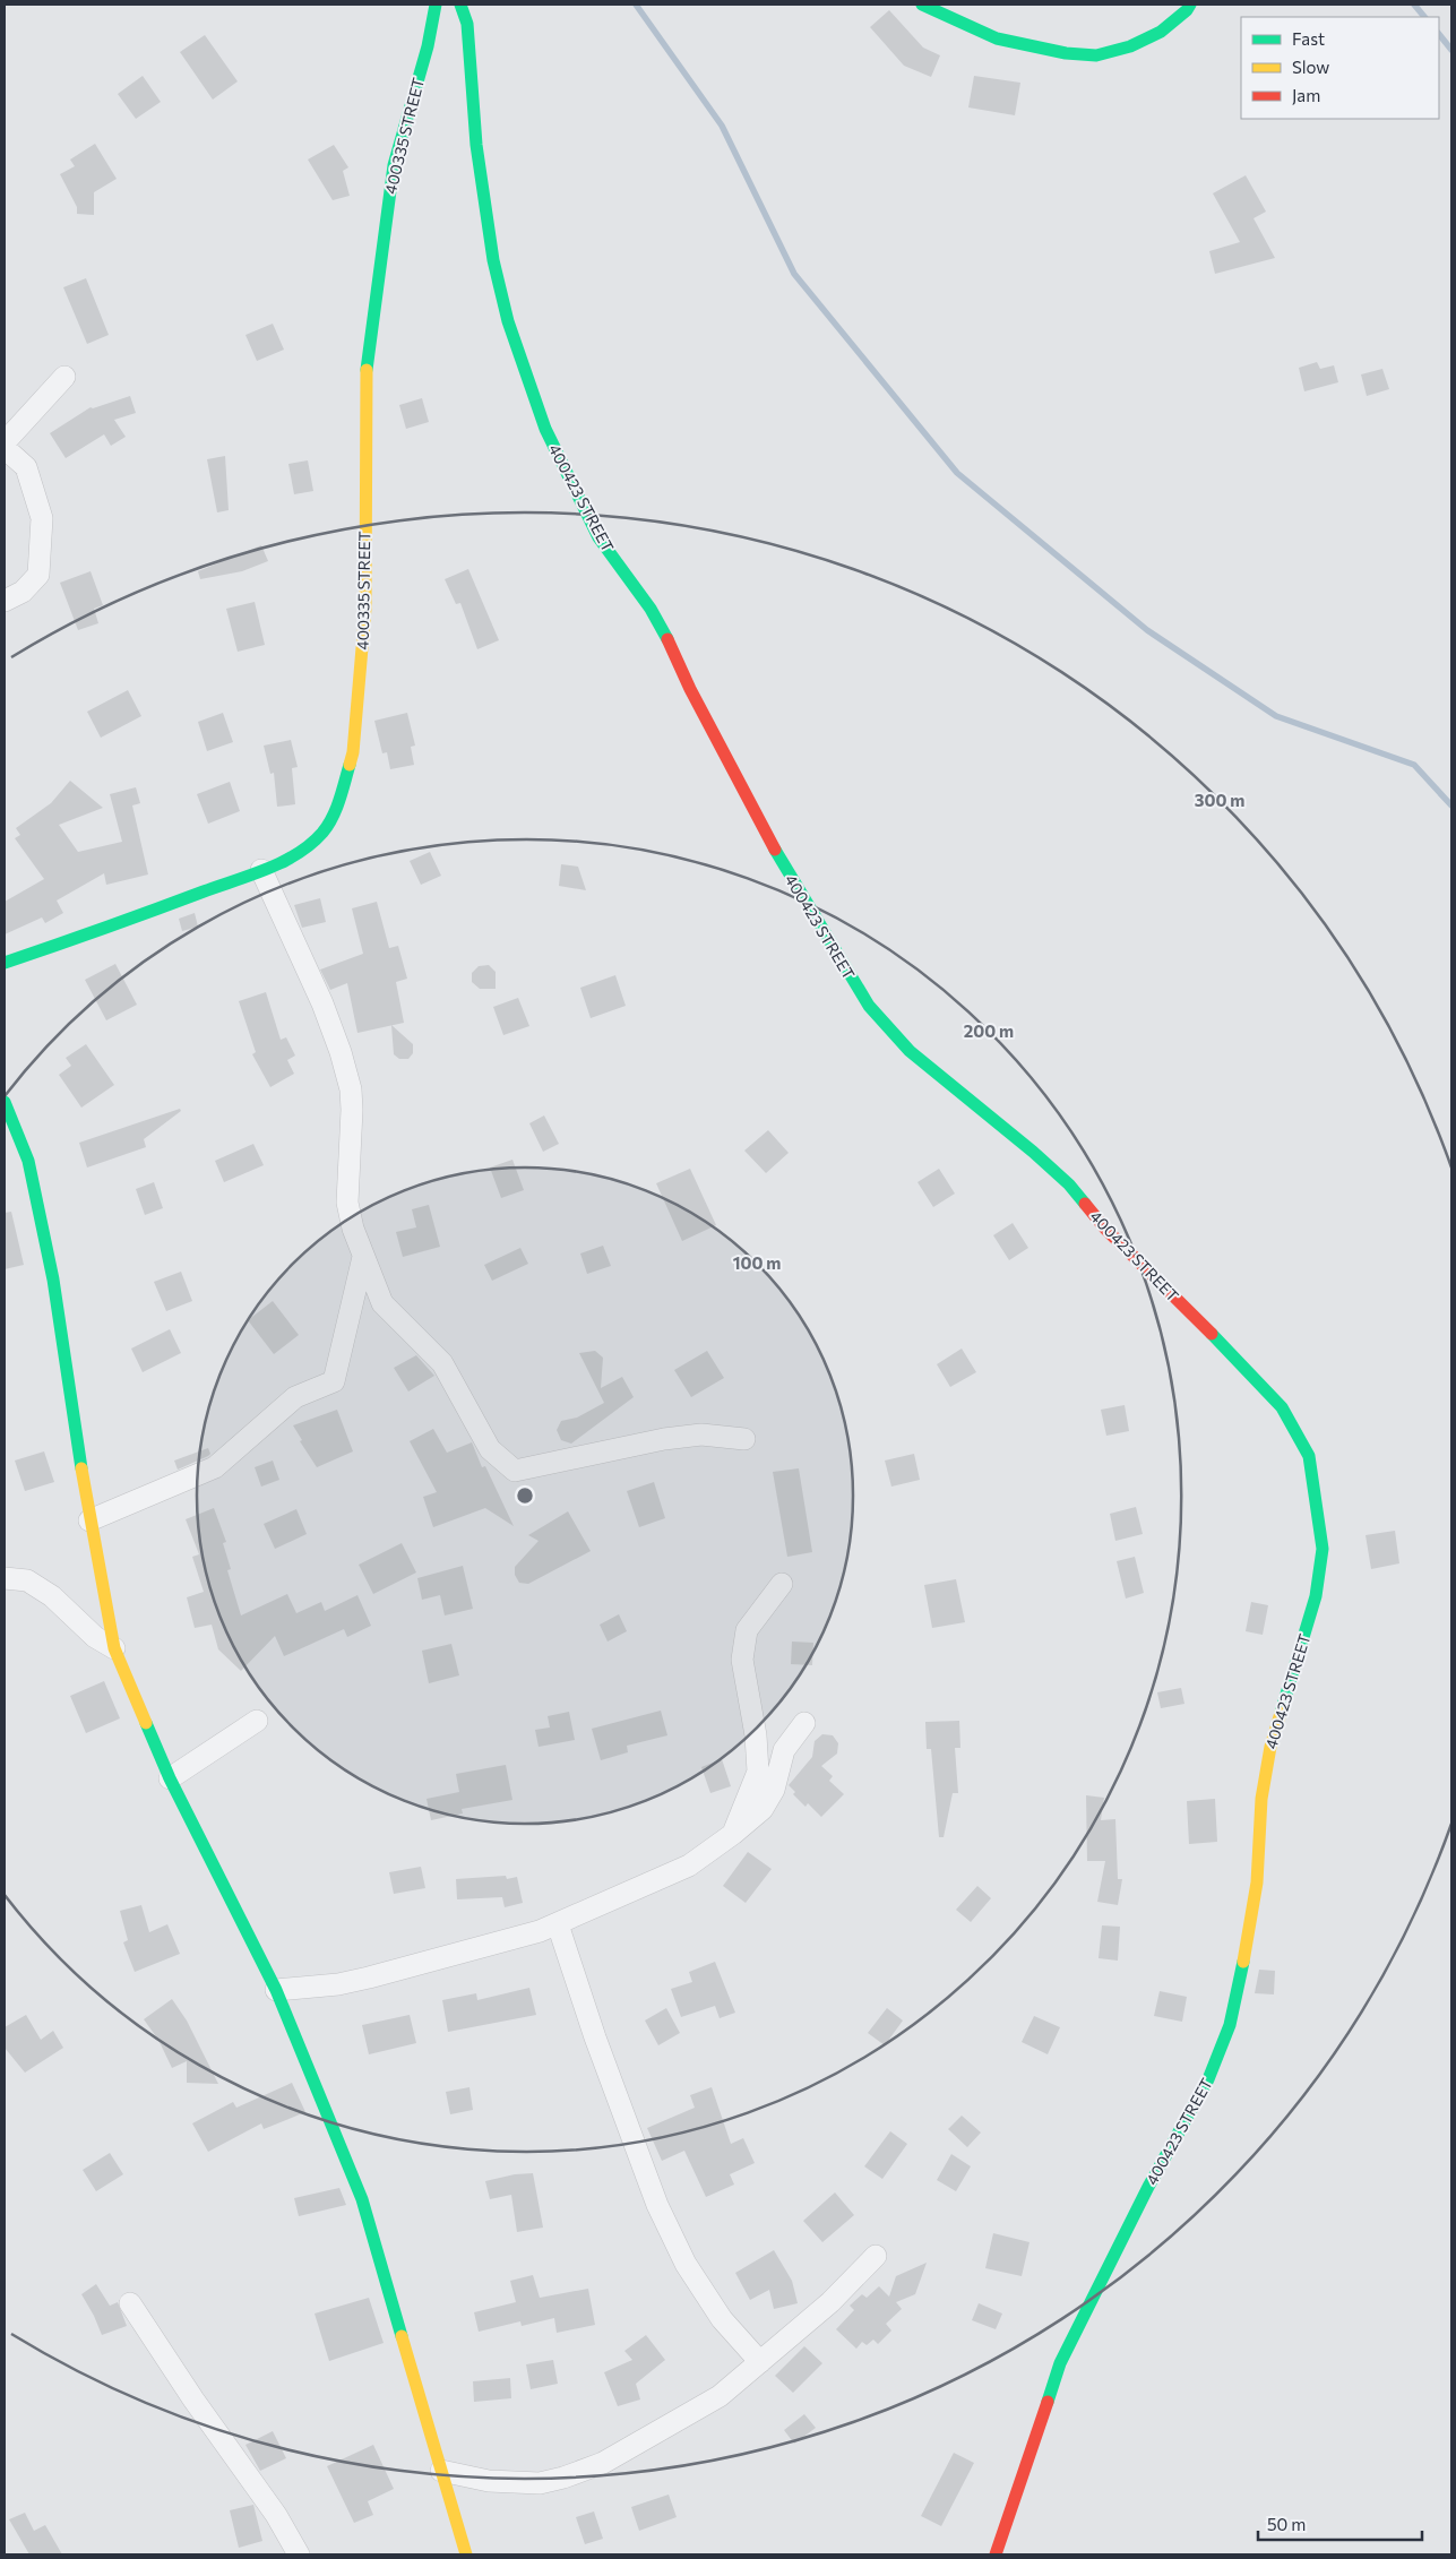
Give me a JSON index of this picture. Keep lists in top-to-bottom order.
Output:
{
  "streets": {
    "street": ["400335 STREET", "400423 STREET"]
  },
  "legend": ["Fast", "Slow", "Jam"],
  "scale_bar": "50 m",
  "rings": ["300 m", "200 m", "100 m"]
}
